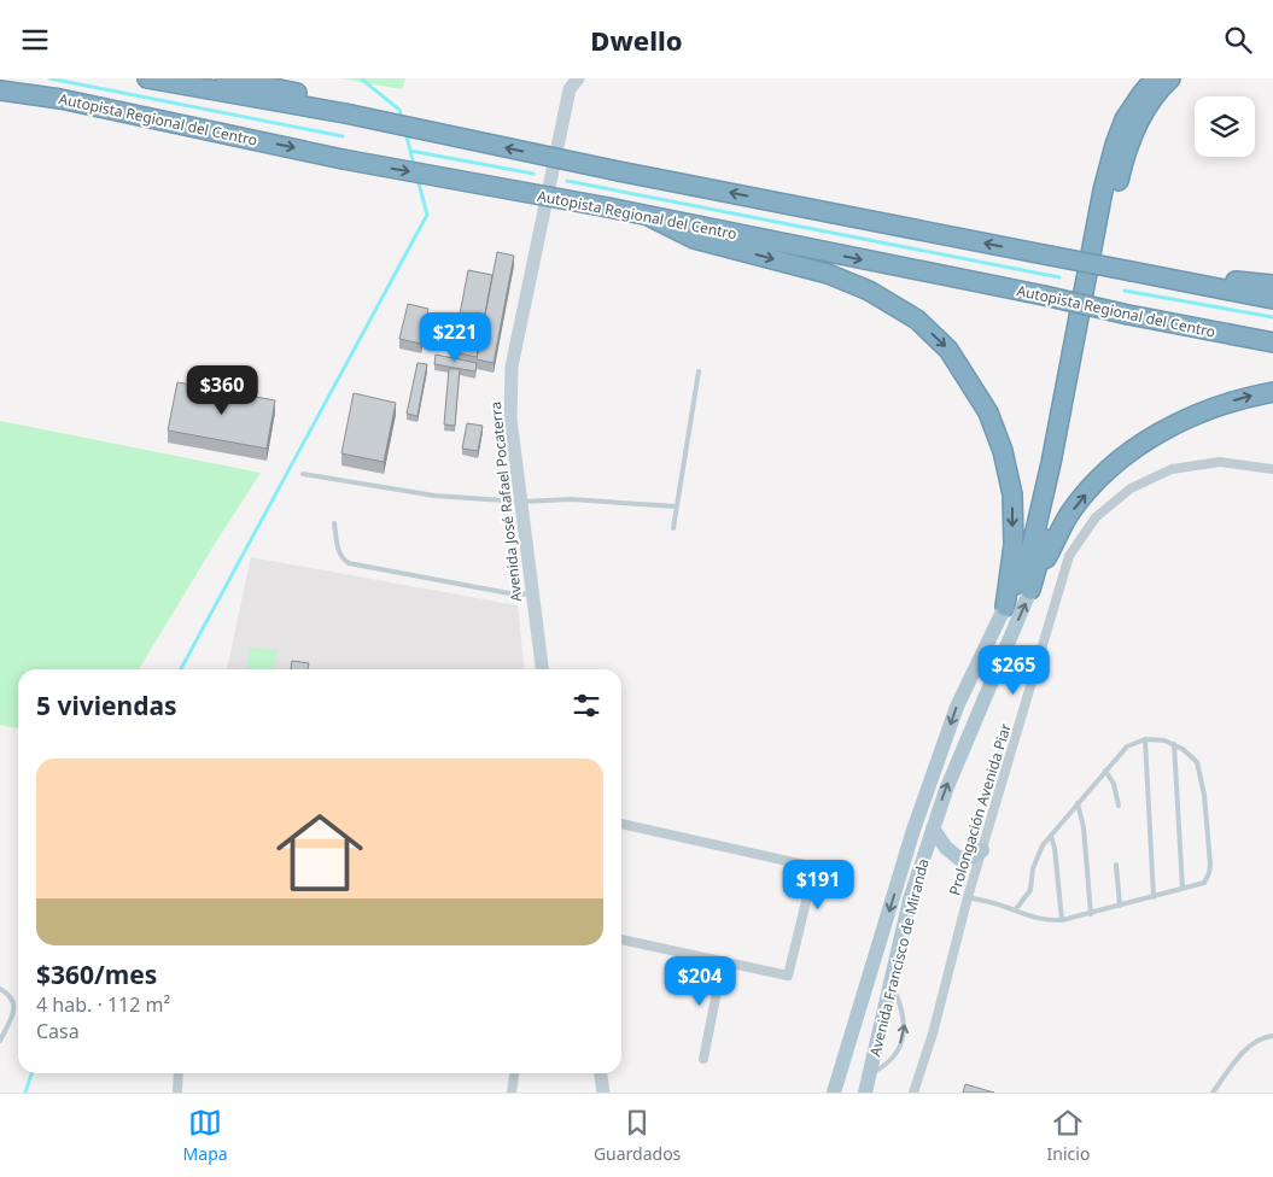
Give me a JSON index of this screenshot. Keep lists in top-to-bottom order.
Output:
{
  "streets": {
    "highway": ["Autopista Regional del Centro"],
    "main road": ["Avenida Francisco de Miranda"],
    "street": ["Avenida José Rafael Pocaterra", "Prolongación Avenida Piar"]
  },
  "page": {
    "header": "Dwello",
    "price": [
      "$221",
      "$360",
      "$265",
      "$191",
      "$204"
    ],
    "heading": "5 viviendas",
    "list": [
      {
        "name": "$360/mes",
        "note": "4 hab. · 112 m² · Casa"
      }
    ],
    "tabs": ["Mapa", "Guardados", "Inicio"]
  }
}
